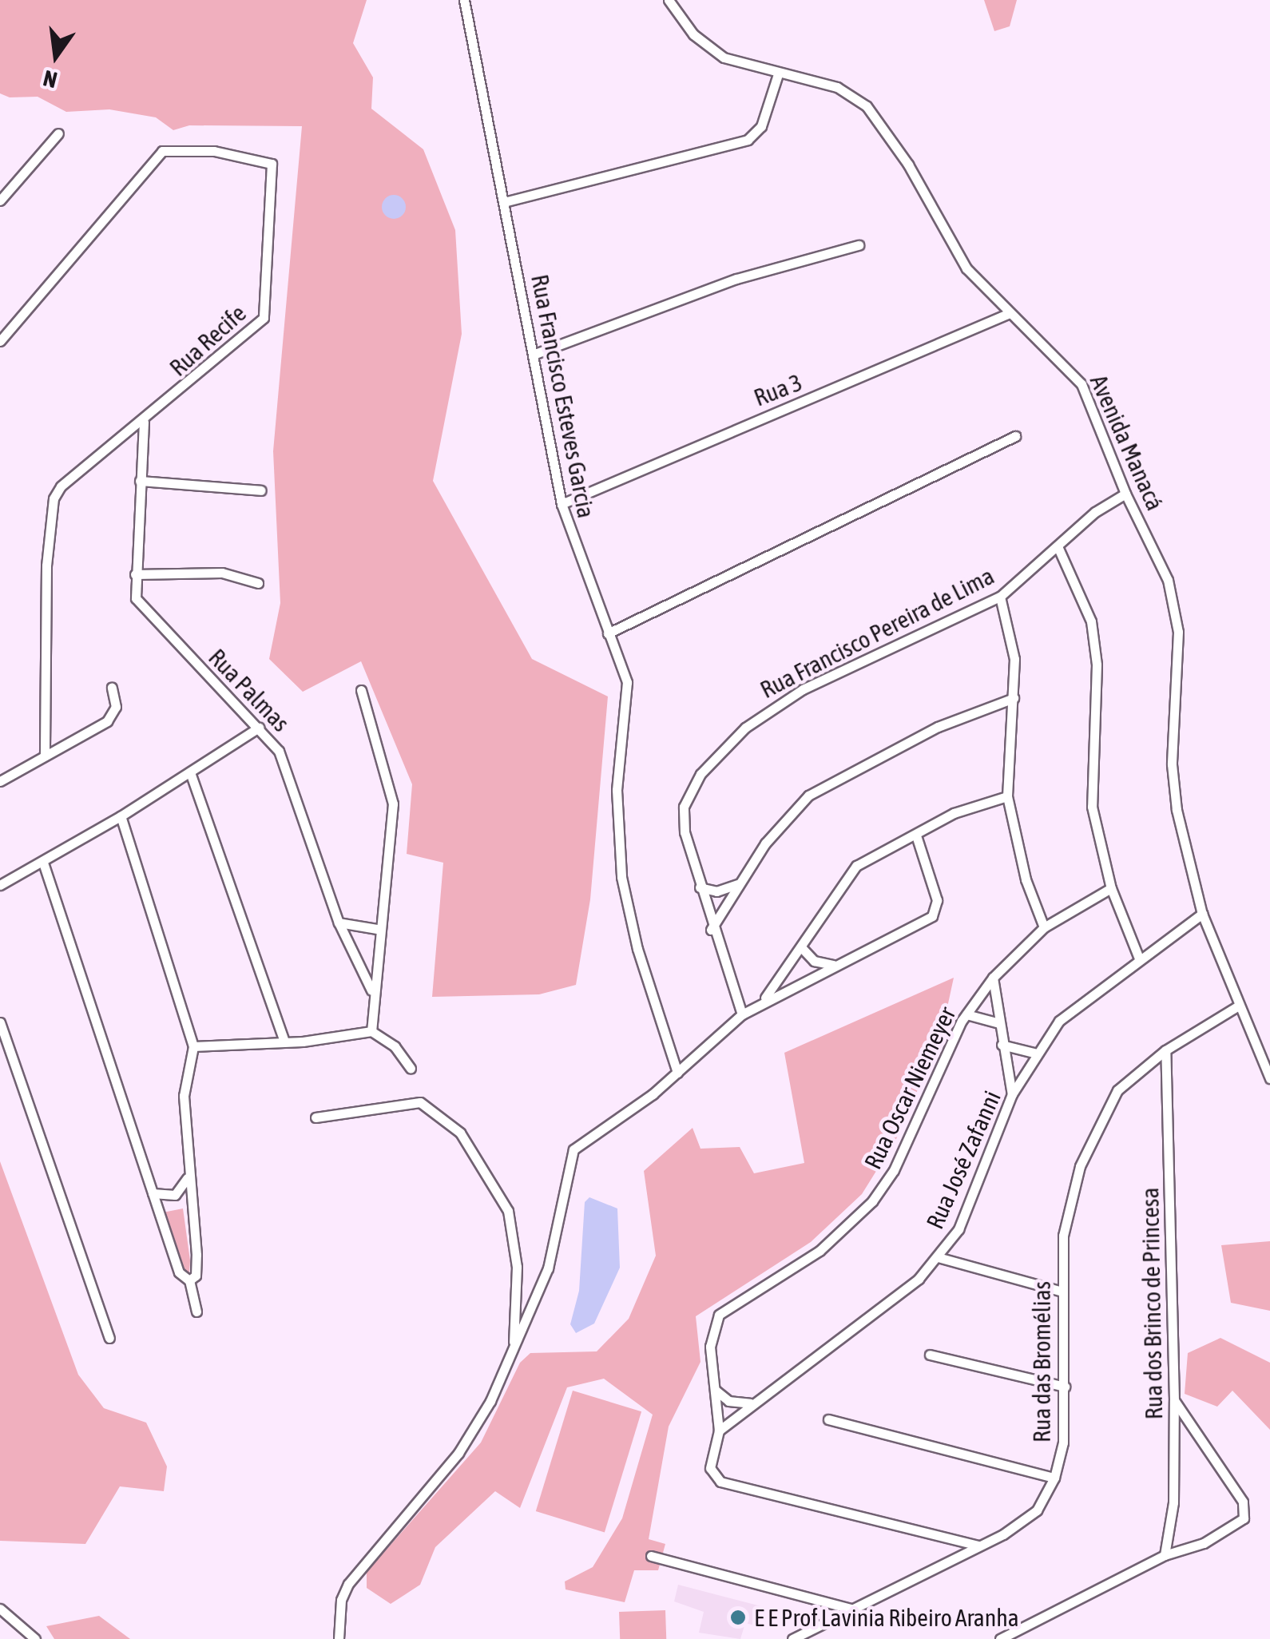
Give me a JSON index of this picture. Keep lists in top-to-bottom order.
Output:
{
  "streets": {
    "street": [
      "Rua Recife",
      "Rua 3",
      "Rua Francisco Esteves Garcia",
      "Avenida Manacá",
      "Rua Francisco Pereira de Lima",
      "Rua Palmas",
      "Rua Oscar Niemeyer",
      "Rua José Zafanni",
      "Rua dos Brinco de Princesa",
      "Rua das Bromélias"
    ]
  },
  "crossings": [
    ["Rua Recife", "Rua Palmas"],
    ["Rua 3", "Rua Francisco Esteves Garcia"],
    ["Rua 3", "Avenida Manacá"],
    ["Avenida Manacá", "Rua Francisco Pereira de Lima"],
    ["Avenida Manacá", "Rua José Zafanni"],
    ["Avenida Manacá", "Rua das Bromélias"],
    ["Rua Oscar Niemeyer", "Rua José Zafanni"],
    ["Rua dos Brinco de Princesa", "Rua das Bromélias"]
  ],
  "places": ["E E Prof Lavinia Ribeiro Aranha"],
  "north": "bottom"
}
